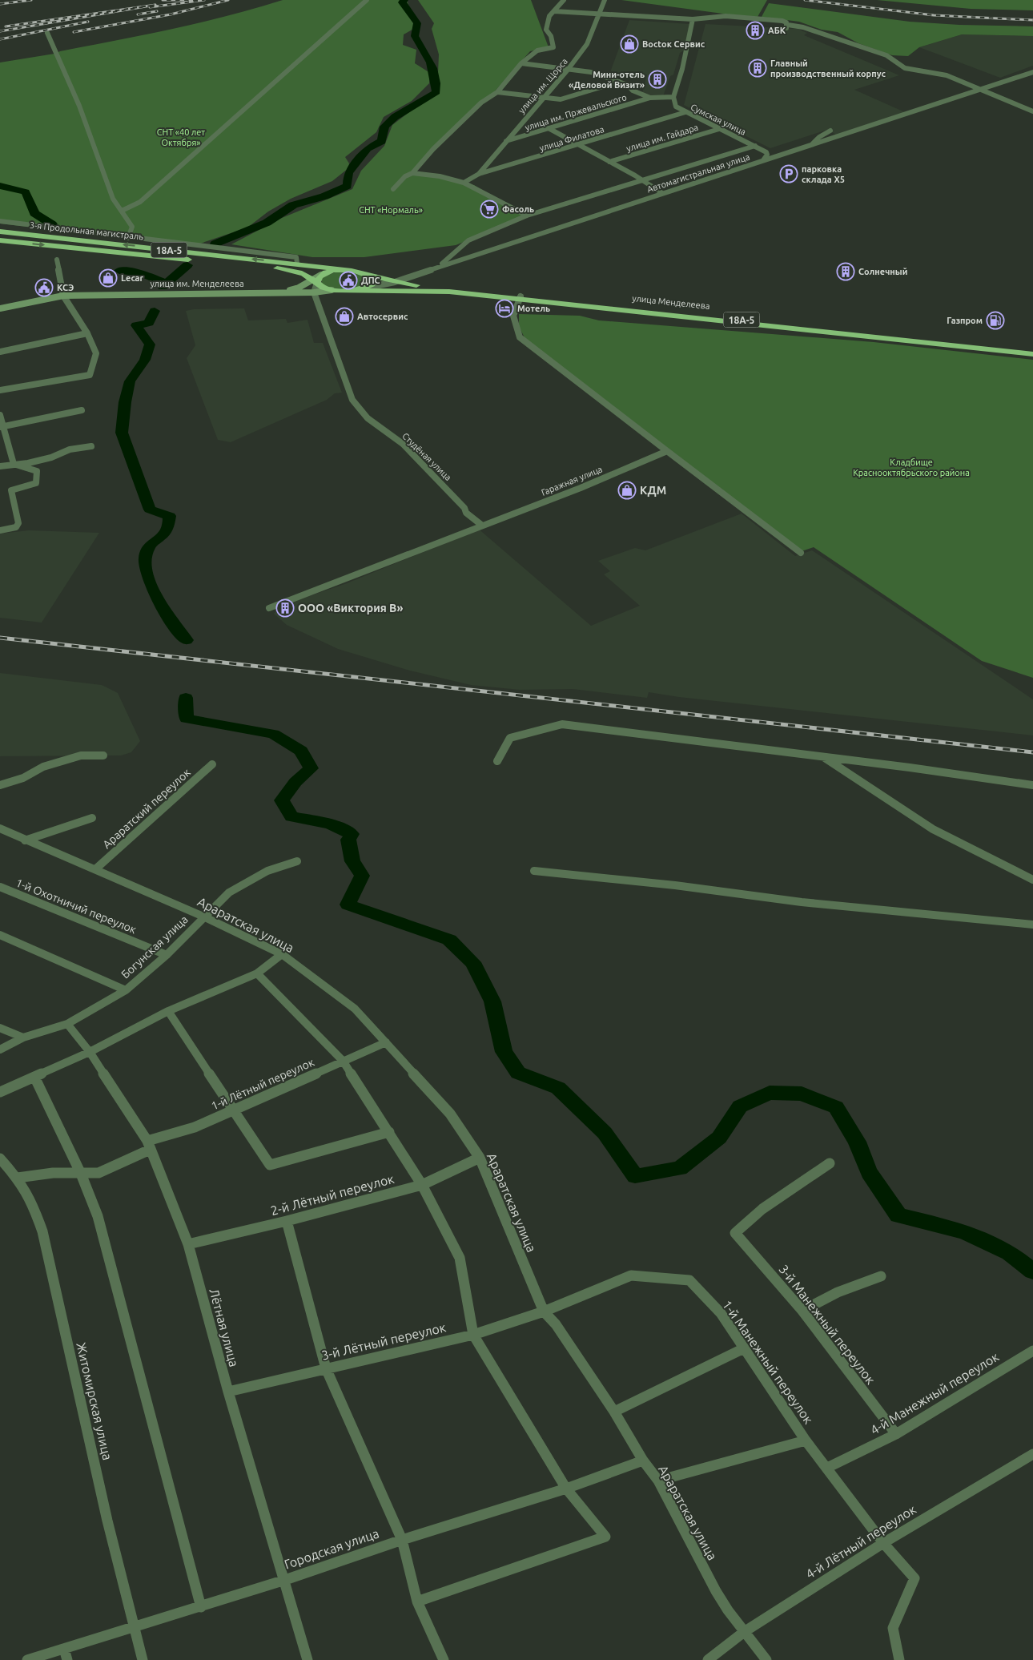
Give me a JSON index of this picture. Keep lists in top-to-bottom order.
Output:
{
  "streets": {
    "highway": ["3-я Продольная магистраль", "18А-5", "улица Менделеева"],
    "main road": ["улица им. Менделеева"],
    "street": [
      "улица им. Щорса",
      "улица им. Пржевальского",
      "Сумская улица",
      "улица им. Гайдара",
      "улица Филатова",
      "Автомагистральная улица",
      "Студёная улица",
      "Гаражная улица",
      "Араратский переулок",
      "1-й Охотничий переулок",
      "Араратская улица",
      "Богунская улица",
      "1-й Лётный переулок",
      "2-й Лётный переулок",
      "3-й Манежный переулок",
      "Лётная улица",
      "3-й Лётный переулок",
      "1-й Манежный переулок",
      "4-й Манежный переулок",
      "Житомирская улица",
      "4-й Лётный переулок",
      "Городская улица"
    ]
  },
  "crossings": [
    ["улица им. Щорса", "улица им. Пржевальского"],
    ["улица им. Щорса", "улица Филатова"],
    ["Сумская улица", "улица им. Гайдара"],
    ["Сумская улица", "улица Филатова"],
    ["Сумская улица", "Автомагистральная улица"],
    ["Автомагистральная улица", "3-я Продольная магистраль"],
    ["3-я Продольная магистраль", "улица Менделеева"],
    ["Студёная улица", "Гаражная улица"],
    ["Араратский переулок", "Араратская улица"],
    ["1-й Охотничий переулок", "Богунская улица"],
    ["Араратская улица", "Богунская улица"],
    ["Араратская улица", "1-й Лётный переулок"],
    ["Араратская улица", "2-й Лётный переулок"],
    ["Араратская улица", "3-й Лётный переулок"],
    ["Араратская улица", "1-й Манежный переулок"],
    ["Араратская улица", "4-й Лётный переулок"],
    ["Араратская улица", "Городская улица"],
    ["Богунская улица", "Лётная улица"],
    ["1-й Лётный переулок", "Лётная улица"],
    ["1-й Лётный переулок", "Житомирская улица"],
    ["2-й Лётный переулок", "Лётная улица"],
    ["3-й Манежный переулок", "4-й Манежный переулок"],
    ["Лётная улица", "3-й Лётный переулок"],
    ["Лётная улица", "Городская улица"],
    ["3-й Лётный переулок", "1-й Манежный переулок"],
    ["1-й Манежный переулок", "4-й Манежный переулок"],
    ["1-й Манежный переулок", "4-й Лётный переулок"],
    ["Житомирская улица", "Городская улица"]
  ],
  "parks": ["СНТ «40 лет Октября»", "СНТ «Нормаль»", "Кладбище Краснооктябрьского района"],
  "places": {
    "building": [
      "АБК",
      "Главный производственный корпус",
      "Мини-отель «Деловой Визит»",
      "Солнечный",
      "ООО «Виктория В»"
    ],
    "shop": [
      "Восtок Сервис",
      "Lecar",
      "Автосервис",
      "КДМ"
    ],
    "parking": ["парковка склада X5"],
    "supermarket": ["Фасоль"],
    "public building": ["ДПС", "КСЭ"],
    "hotel": ["Мотель"],
    "fuel station": ["Газпром"]
  }
}
